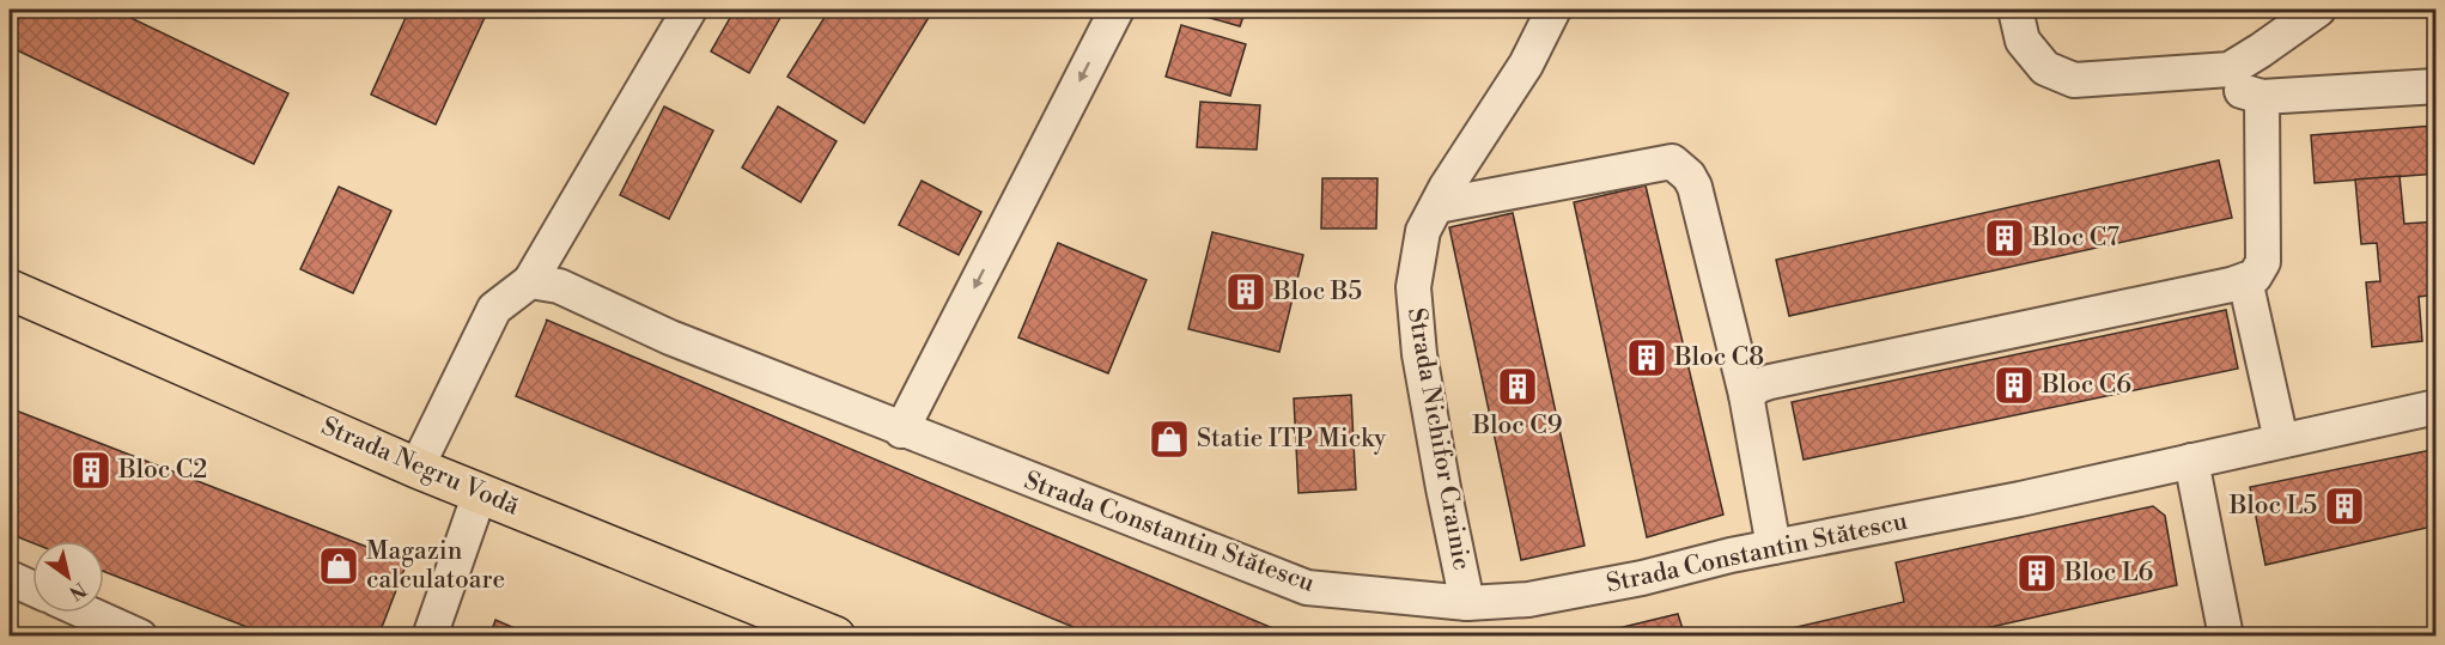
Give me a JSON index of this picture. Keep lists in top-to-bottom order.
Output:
{
  "streets": {
    "main road": ["Strada Negru Vodă"],
    "street": ["Strada Nichifor Crainic", "Strada Constantin Stătescu"]
  },
  "crossings": [
    ["Strada Nichifor Crainic", "Strada Constantin Stătescu"]
  ],
  "places": {
    "building": [
      "Bloc C7",
      "Bloc B5",
      "Bloc C8",
      "Bloc C6",
      "Bloc C9",
      "Bloc C2",
      "Bloc L5",
      "Bloc L6"
    ],
    "shop": ["Statie ITP Micky", "Magazin calculatoare"]
  },
  "north": "bottom right"
}
